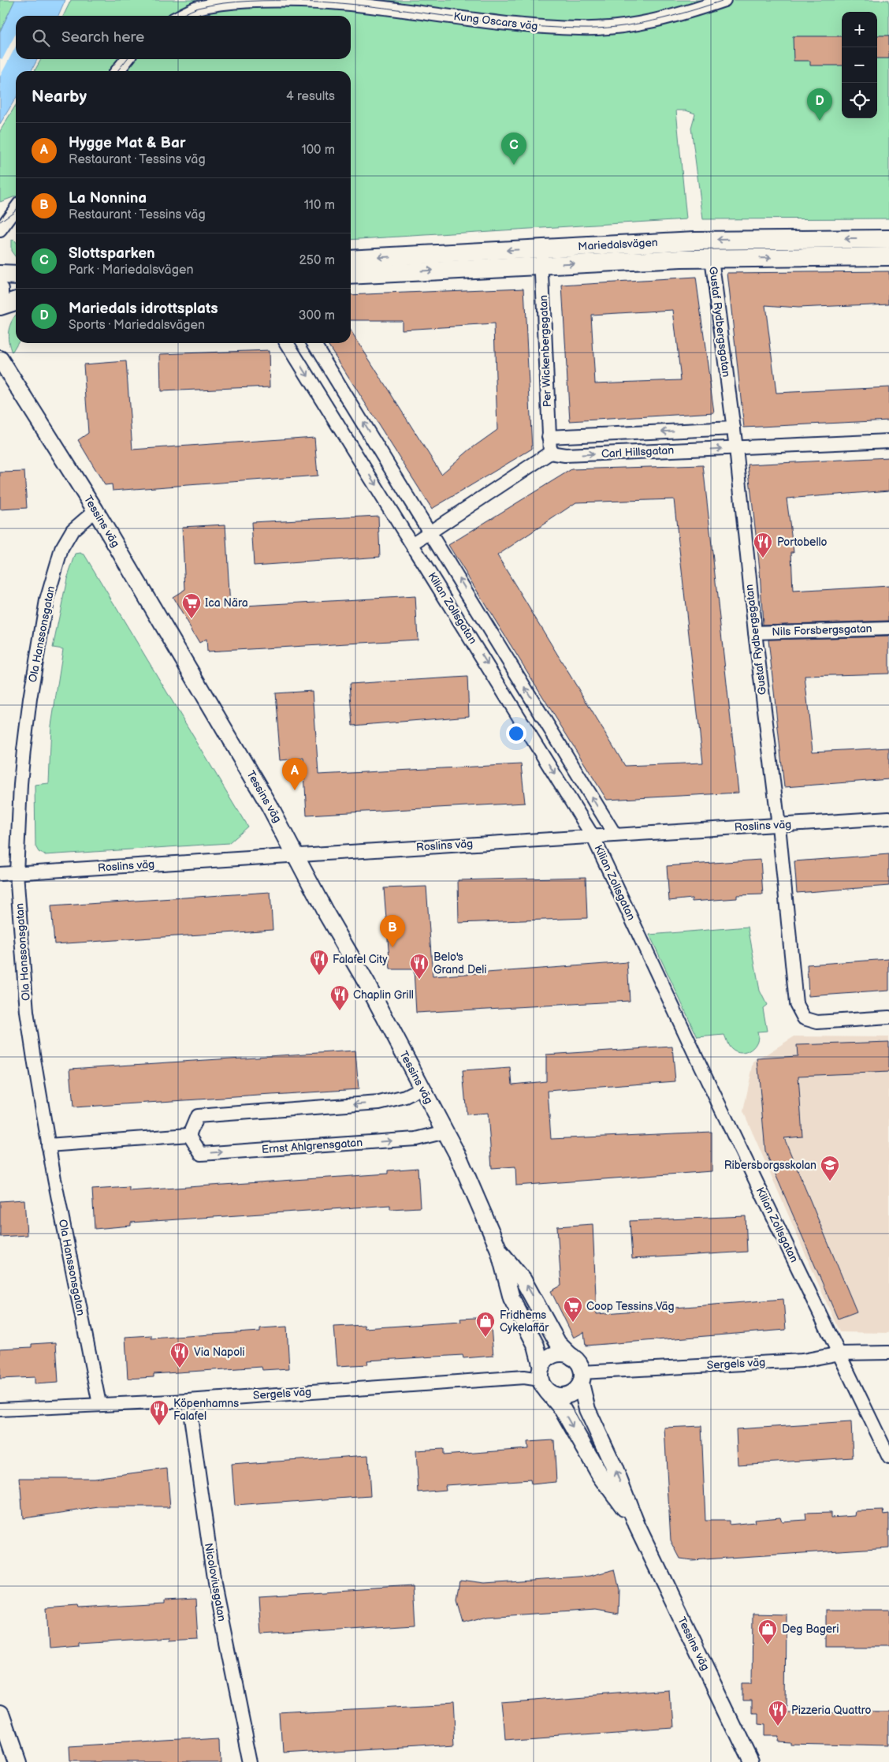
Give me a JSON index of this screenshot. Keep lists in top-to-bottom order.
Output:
{
  "streets": {
    "main road": ["Mariedalsvägen"],
    "street": [
      "Kung Oscars väg",
      "Gustaf Rydbergsgatan",
      "Per Wickenbergsgatan",
      "Carl Hillsgatan",
      "Tessins väg",
      "Kilian Zollsgatan",
      "Nils Forsbergsgatan",
      "Ola Hanssonsgatan",
      "Roslins väg",
      "Ernst Ahlgrensgatan",
      "Sergels väg",
      "Nicoloviusgatan"
    ]
  },
  "crossings": [
    ["Mariedalsvägen", "Gustaf Rydbergsgatan"],
    ["Mariedalsvägen", "Per Wickenbergsgatan"],
    ["Gustaf Rydbergsgatan", "Carl Hillsgatan"],
    ["Gustaf Rydbergsgatan", "Nils Forsbergsgatan"],
    ["Gustaf Rydbergsgatan", "Roslins väg"],
    ["Per Wickenbergsgatan", "Carl Hillsgatan"],
    ["Tessins väg", "Ola Hanssonsgatan"],
    ["Tessins väg", "Roslins väg"],
    ["Tessins väg", "Ernst Ahlgrensgatan"],
    ["Tessins väg", "Sergels väg"],
    ["Kilian Zollsgatan", "Roslins väg"],
    ["Kilian Zollsgatan", "Sergels väg"],
    ["Ola Hanssonsgatan", "Roslins väg"],
    ["Ola Hanssonsgatan", "Sergels väg"],
    ["Sergels väg", "Nicoloviusgatan"]
  ],
  "places": {
    "restaurant": [
      "Portobello",
      "Falafel City",
      "Belo's Grand Deli",
      "Chaplin Grill",
      "Via Napoli",
      "Köpenhamns Falafel",
      "Pizzeria Quattro"
    ],
    "supermarket": ["Ica Nära", "Coop Tessins Väg"],
    "school or university": ["Ribersborgsskolan"],
    "shop": ["Fridhems Cykelaffär", "Deg Bageri"]
  },
  "page": {
    "map_buttons": ["+", "−"],
    "search": "Search here",
    "heading": ["Nearby", "4 results"],
    "pins": [
      "D",
      "C",
      "A",
      "B"
    ],
    "list": [
      {
        "mark": "A",
        "name": "Hygge Mat & Bar",
        "note": "Restaurant · Tessins väg",
        "value": "100 m"
      },
      {
        "mark": "B",
        "name": "La Nonnina",
        "note": "Restaurant · Tessins väg",
        "value": "110 m"
      },
      {
        "mark": "C",
        "name": "Slottsparken",
        "note": "Park · Mariedalsvägen",
        "value": "250 m"
      },
      {
        "mark": "D",
        "name": "Mariedals idrottsplats",
        "note": "Sports · Mariedalsvägen",
        "value": "300 m"
      }
    ]
  }
}
